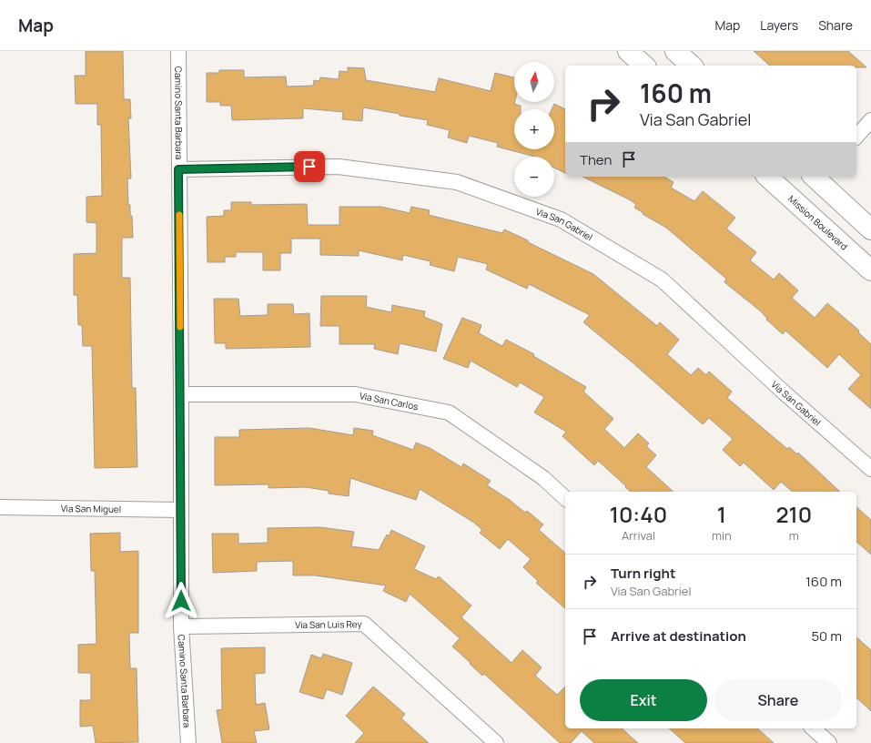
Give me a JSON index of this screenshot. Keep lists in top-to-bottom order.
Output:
{
  "streets": {
    "main road": ["Mission Boulevard"],
    "street": [
      "Camino Santa Barbara",
      "Via San Gabriel",
      "Via San Carlos",
      "Via San Miguel",
      "Via San Luis Rey"
    ]
  },
  "crossings": [
    ["Camino Santa Barbara", "Via San Gabriel"],
    ["Camino Santa Barbara", "Via San Carlos"],
    ["Camino Santa Barbara", "Via San Miguel"],
    ["Camino Santa Barbara", "Via San Luis Rey"]
  ],
  "north": "top",
  "page": {
    "header": "Map",
    "nav": ["Map", "Layers", "Share"],
    "map_buttons": ["+", "−"],
    "turn": ["160 m", "Via San Gabriel"],
    "then": "Then",
    "eta": [
      "10:40",
      "Arrival",
      "1",
      "min",
      "210",
      "m"
    ],
    "list": [
      {
        "name": "Turn right",
        "note": "Via San Gabriel",
        "value": "160 m"
      },
      {
        "name": "Arrive at destination",
        "value": "50 m"
      }
    ],
    "buttons": ["Exit", "Share"]
  }
}
